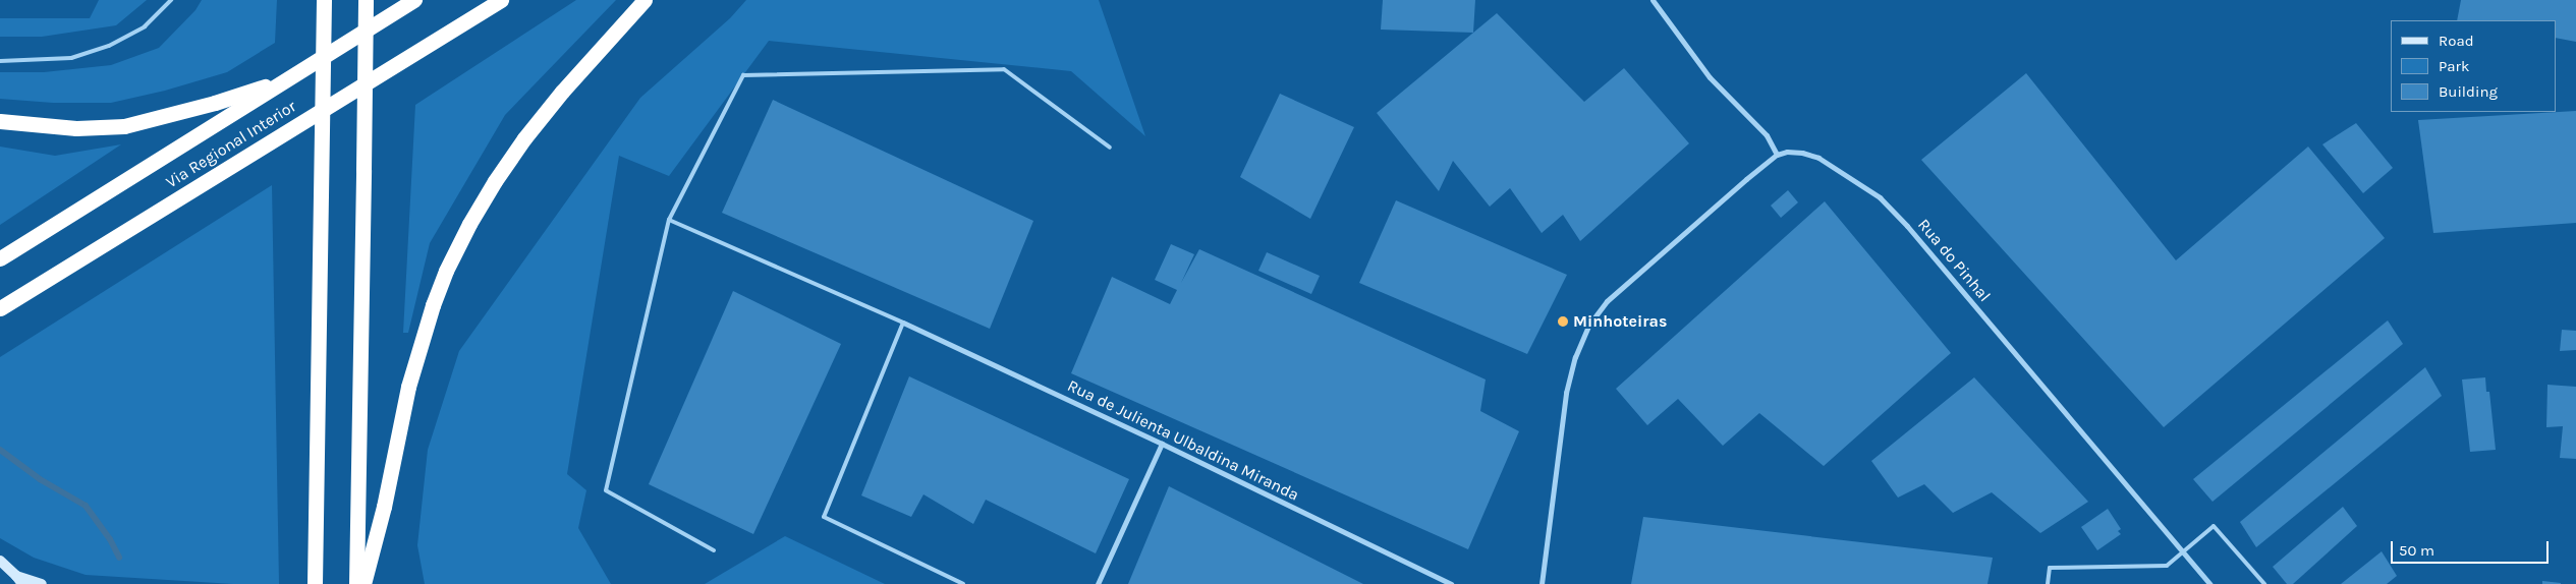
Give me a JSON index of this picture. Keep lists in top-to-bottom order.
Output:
{
  "streets": {
    "highway": ["Via Regional Interior"],
    "street": ["Rua do Pinhal", "Rua de Julienta Ulbaldina Miranda"]
  },
  "places": ["Minhoteiras"],
  "legend": ["Road", "Park", "Building"],
  "scale_bar": "50 m"
}
